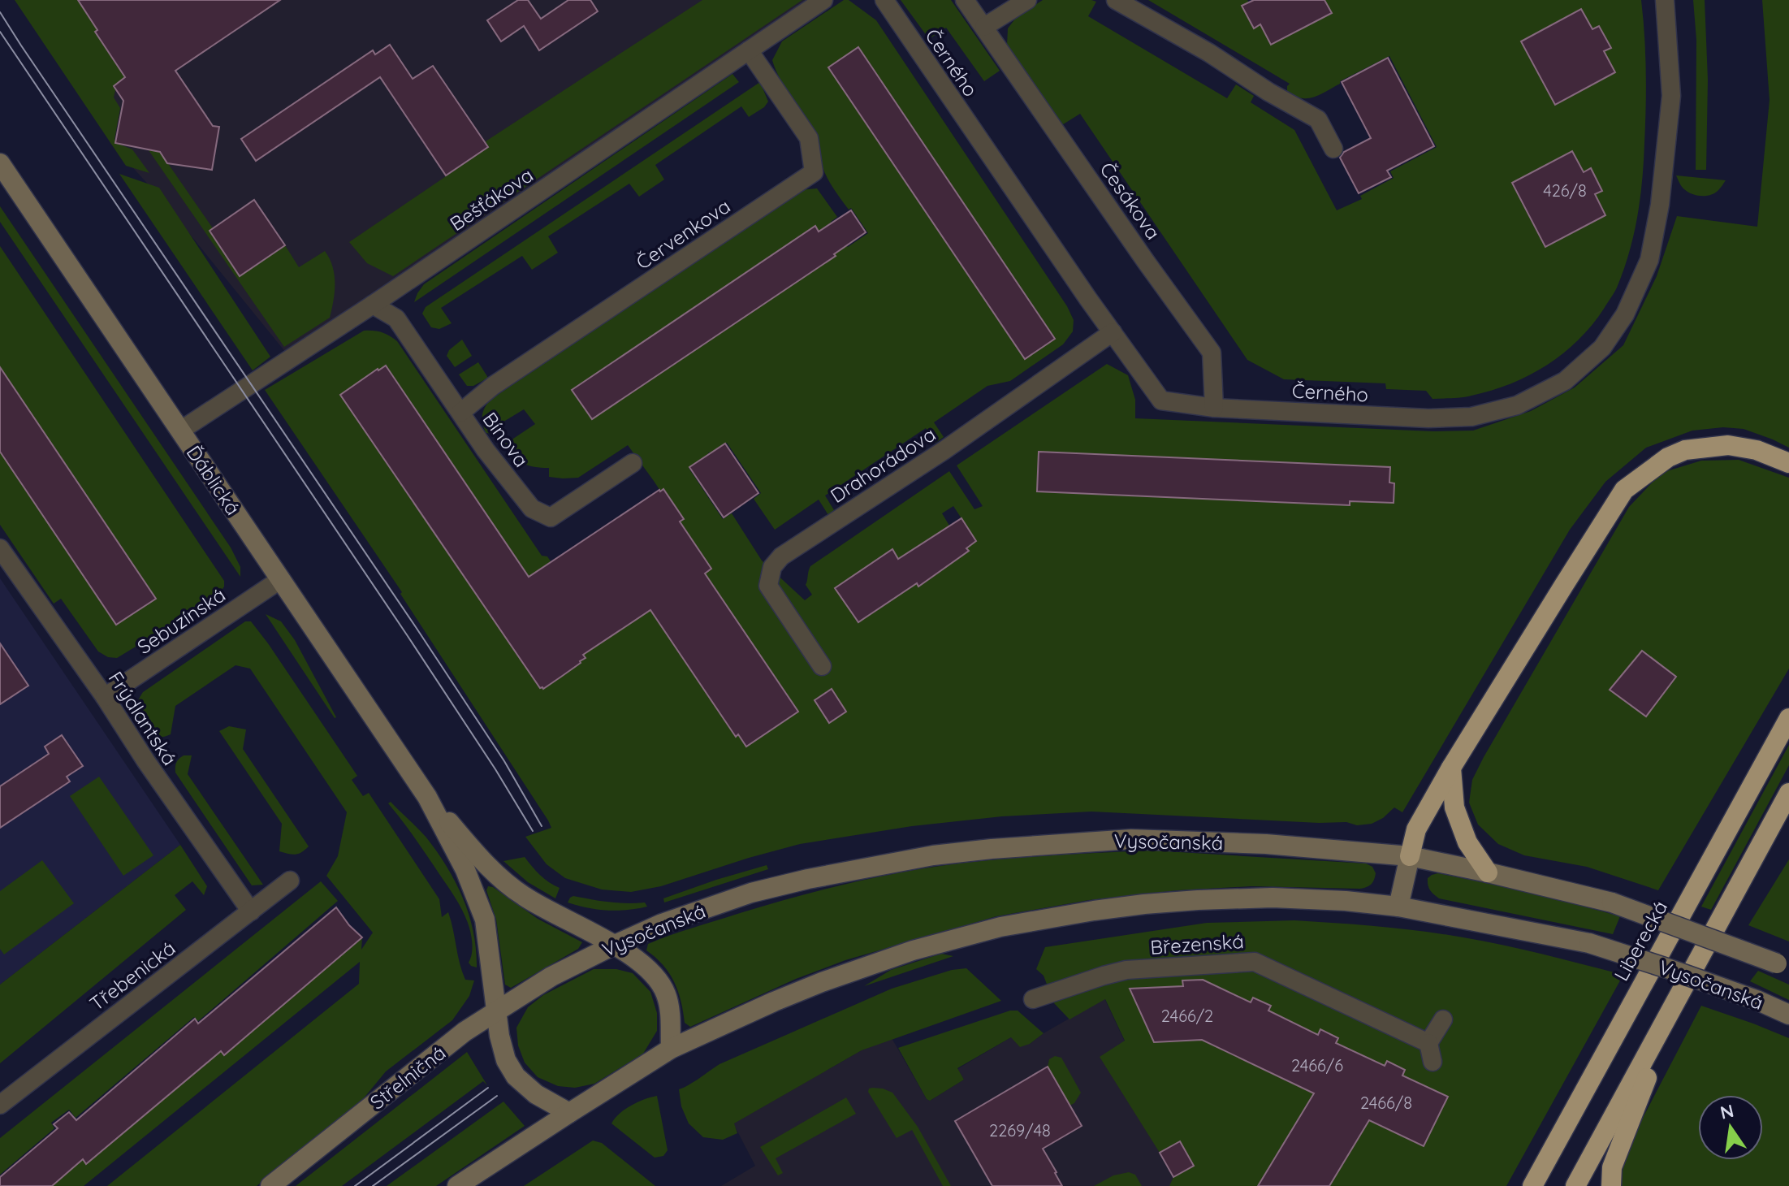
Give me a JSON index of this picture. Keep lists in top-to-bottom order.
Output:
{
  "streets": {
    "highway": ["Liberecká"],
    "main road": ["Ďáblická", "Vysočanská", "Střelničná"],
    "street": [
      "Černého",
      "Bešťákova",
      "Česákova",
      "Červenkova",
      "Bínova",
      "Drahorádova",
      "Sebuzínská",
      "Frýdlantská",
      "Březenská",
      "Třebenická"
    ]
  },
  "crossings": [
    ["Černého", "Česákova"],
    ["Černého", "Drahorádova"],
    ["Bešťákova", "Červenkova"],
    ["Bešťákova", "Bínova"],
    ["Bešťákova", "Ďáblická"],
    ["Červenkova", "Bínova"],
    ["Ďáblická", "Sebuzínská"],
    ["Sebuzínská", "Frýdlantská"],
    ["Frýdlantská", "Třebenická"],
    ["Vysočanská", "Střelničná"]
  ],
  "house_numbers": [
    "426/8",
    "2466/2",
    "2466/6",
    "2466/8",
    "2269/48"
  ],
  "north": "top"
}
